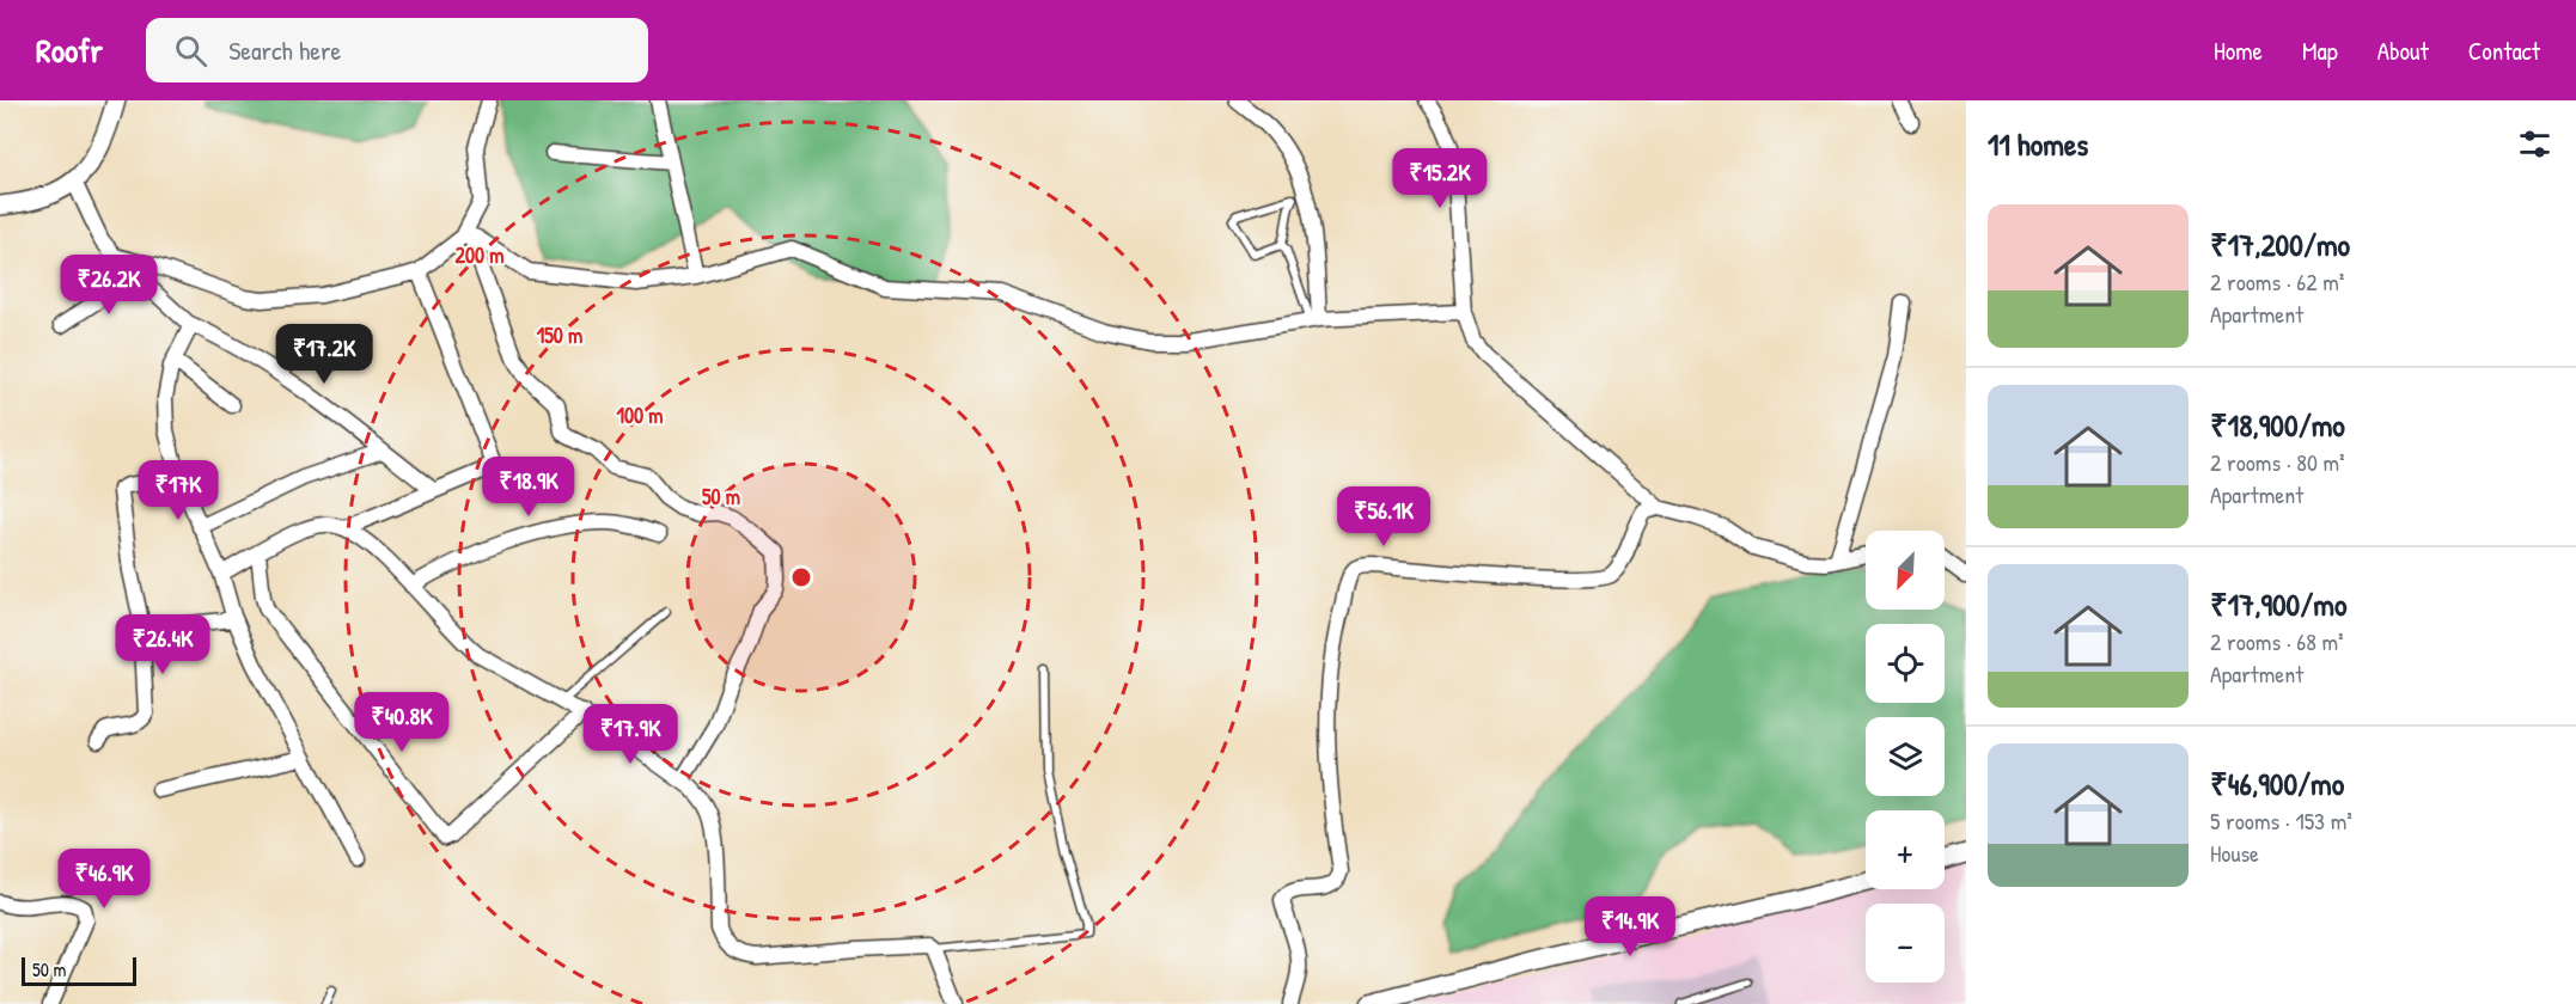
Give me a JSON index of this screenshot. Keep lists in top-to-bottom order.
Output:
{
  "scale_bar": "50 m",
  "north": "bottom left",
  "page": {
    "header": "Roofr",
    "search": "Search here",
    "nav": [
      "Home",
      "Map",
      "About",
      "Contact"
    ],
    "heading": "11 homes",
    "price": [
      "₹15.2K",
      "₹26.2K",
      "₹17.2K",
      "₹18.9K",
      "₹17K",
      "₹56.1K",
      "₹26.4K",
      "₹40.8K",
      "₹17.9K",
      "₹46.9K",
      "₹14.9K"
    ],
    "list": [
      {
        "name": "₹17,200/mo",
        "note": "2 rooms · 62 m² · Apartment"
      },
      {
        "name": "₹18,900/mo",
        "note": "2 rooms · 80 m² · Apartment"
      },
      {
        "name": "₹17,900/mo",
        "note": "2 rooms · 68 m² · Apartment"
      },
      {
        "name": "₹46,900/mo",
        "note": "5 rooms · 153 m² · House"
      }
    ],
    "map_buttons": ["+", "−"],
    "scale": "50 m"
  },
  "rings": [
    "200 m",
    "150 m",
    "100 m",
    "50 m"
  ]
}
